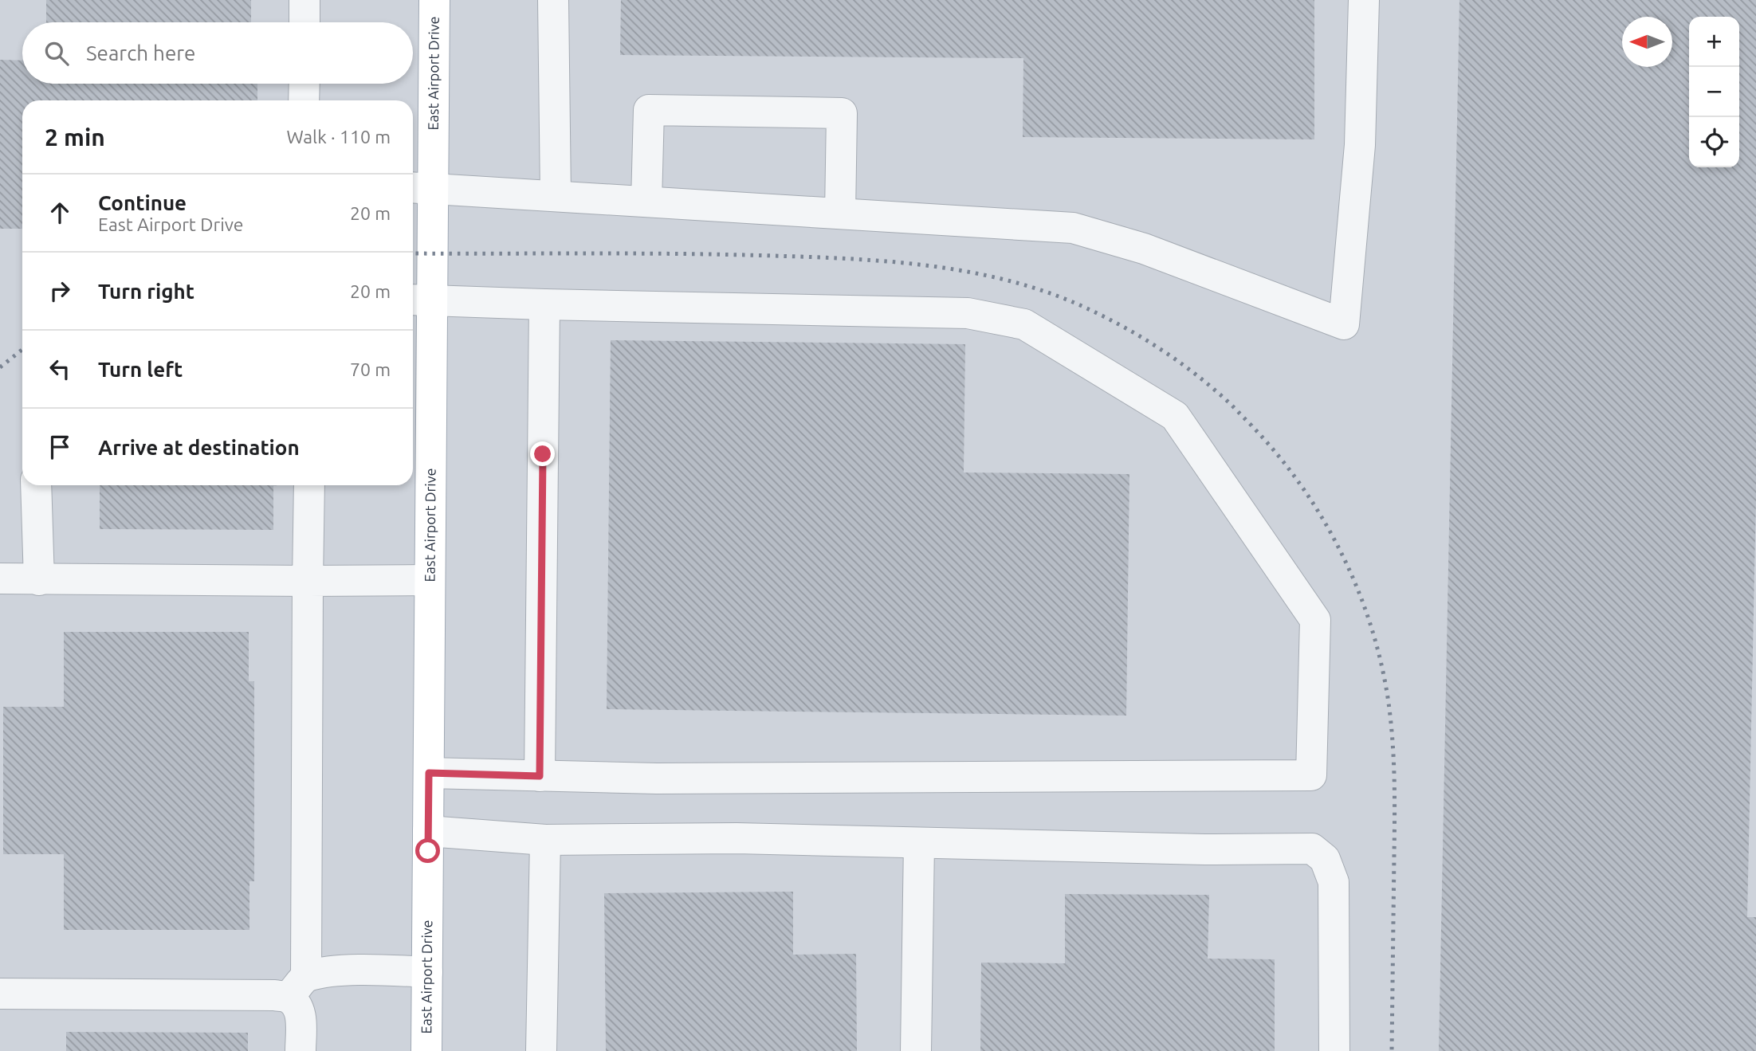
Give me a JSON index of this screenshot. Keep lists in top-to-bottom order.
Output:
{
  "streets": {
    "main road": ["East Airport Drive"]
  },
  "north": "left",
  "page": {
    "map_buttons": ["+", "−"],
    "search": "Search here",
    "heading": ["2 min", "Walk · 110 m"],
    "list": [
      ["Continue", "East Airport Drive", "20 m"],
      ["Turn right", "20 m"],
      ["Turn left", "70 m"],
      "Arrive at destination"
    ]
  }
}
